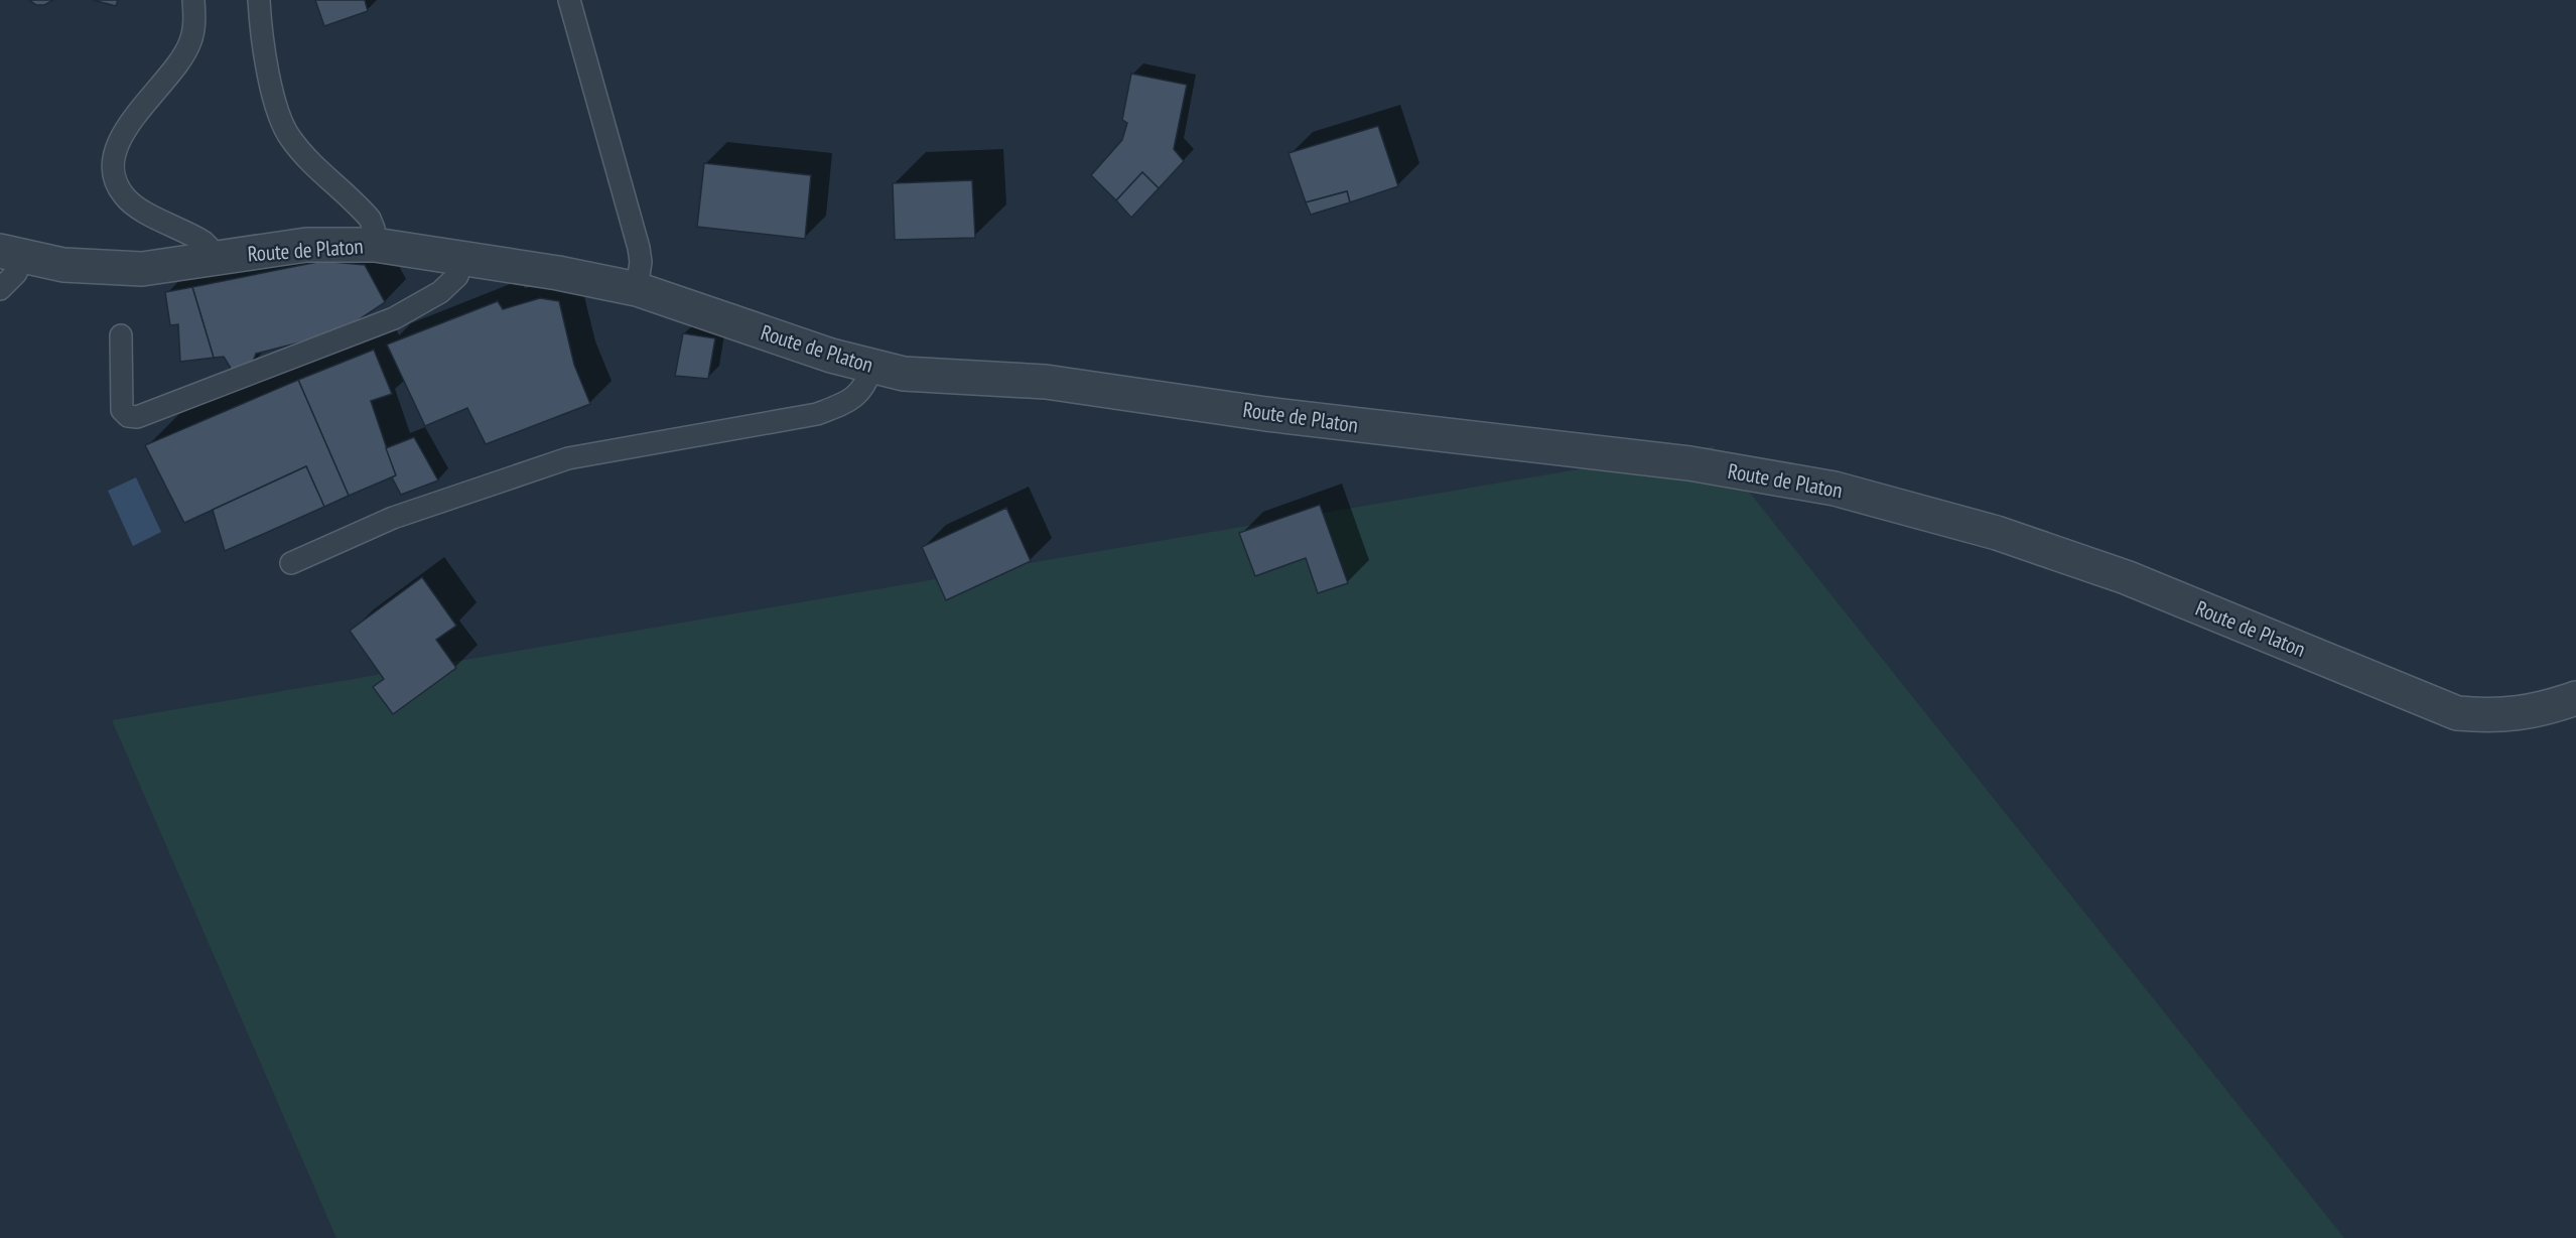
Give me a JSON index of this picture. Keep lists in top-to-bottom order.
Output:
{
  "streets": {
    "street": ["Route de Platon"]
  }
}
